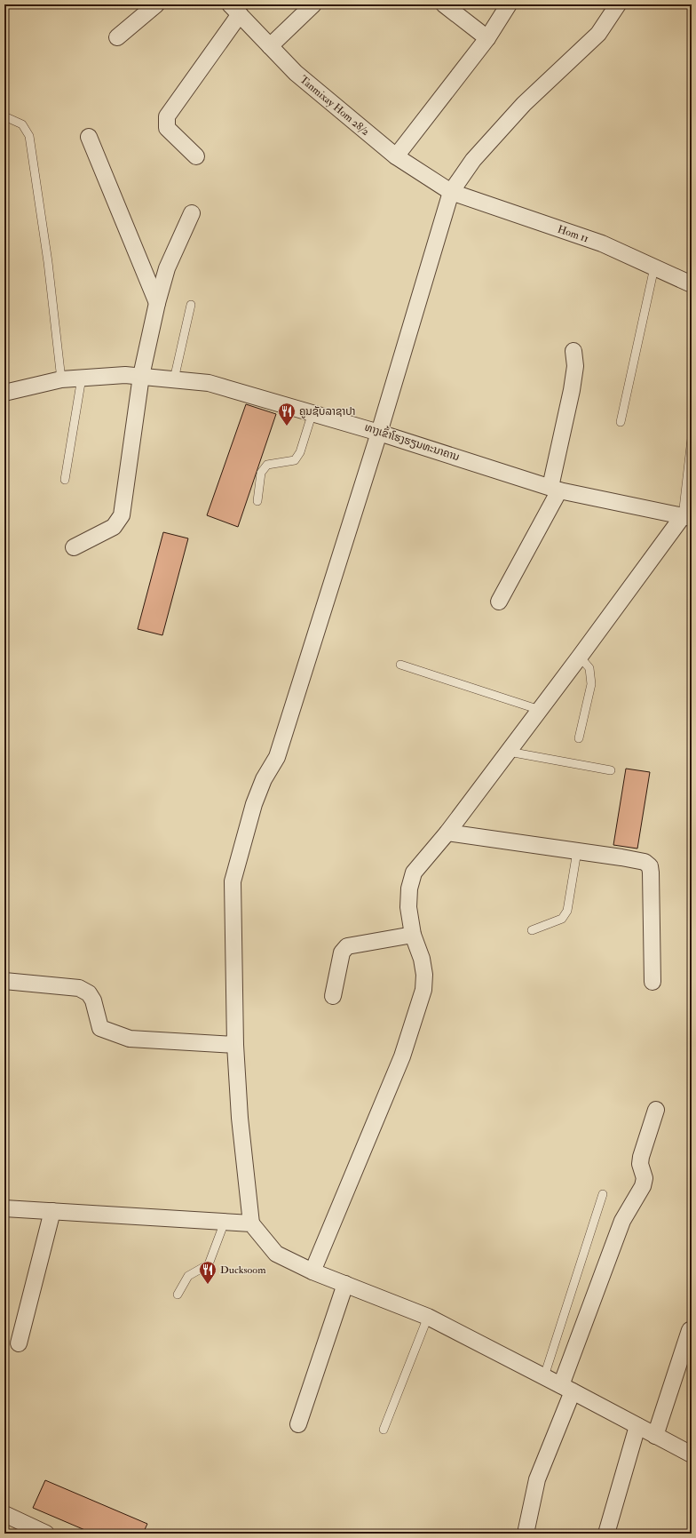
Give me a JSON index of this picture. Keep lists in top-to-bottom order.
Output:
{
  "streets": {
    "street": ["Tanmixay Hom 28/2", "Hom 11", "ທາງເຂົ້າໂຮງຮຽນທະນາຄານ"]
  },
  "crossings": [
    ["Tanmixay Hom 28/2", "Hom 11"]
  ],
  "places": {
    "restaurant": ["ຄູນຊັບລາຊາປາ", "Ducksoom"]
  }
}
